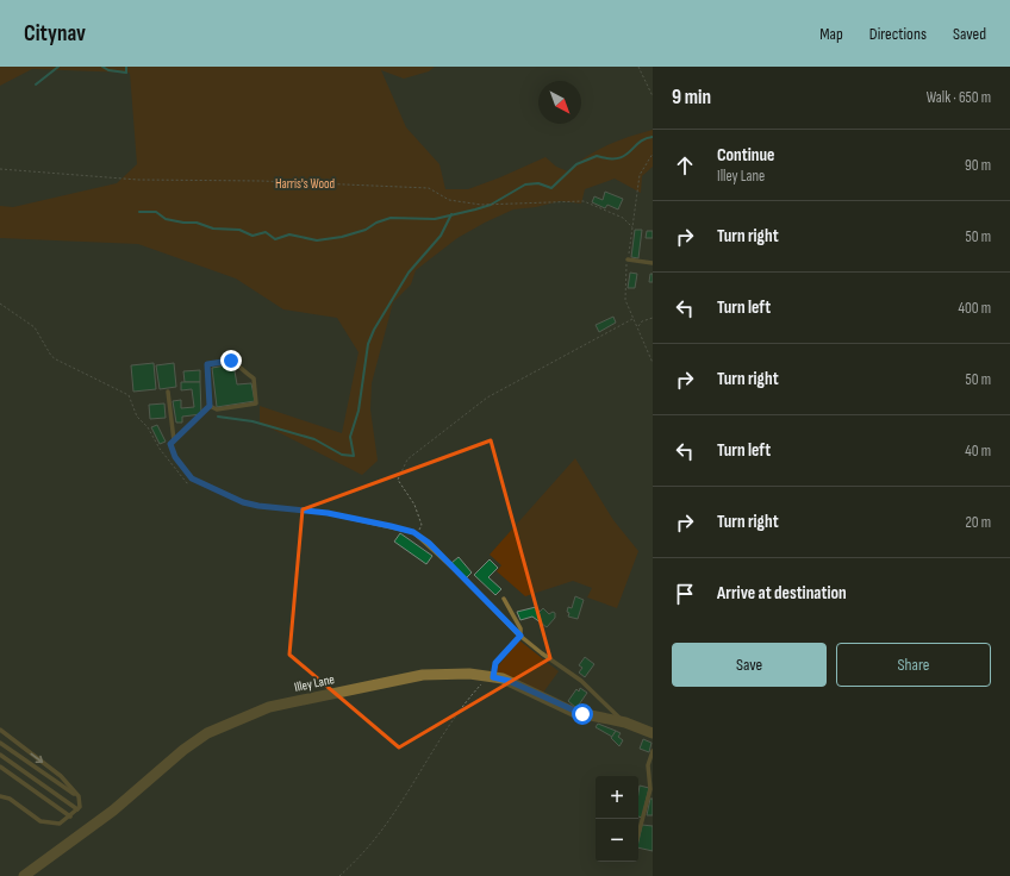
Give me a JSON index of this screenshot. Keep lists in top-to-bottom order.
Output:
{
  "streets": {
    "street": ["Illey Lane"]
  },
  "parks": ["Harris's Wood"],
  "north": "bottom right",
  "page": {
    "header": "Citynav",
    "nav": ["Map", "Directions", "Saved"],
    "heading": ["9 min", "Walk · 650 m"],
    "list": [
      ["Continue", "Illey Lane", "90 m"],
      ["Turn right", "50 m"],
      ["Turn left", "400 m"],
      ["Turn right", "50 m"],
      ["Turn left", "40 m"],
      ["Turn right", "20 m"],
      "Arrive at destination"
    ],
    "buttons": ["Save", "Share"],
    "map_buttons": ["+", "−"]
  }
}
